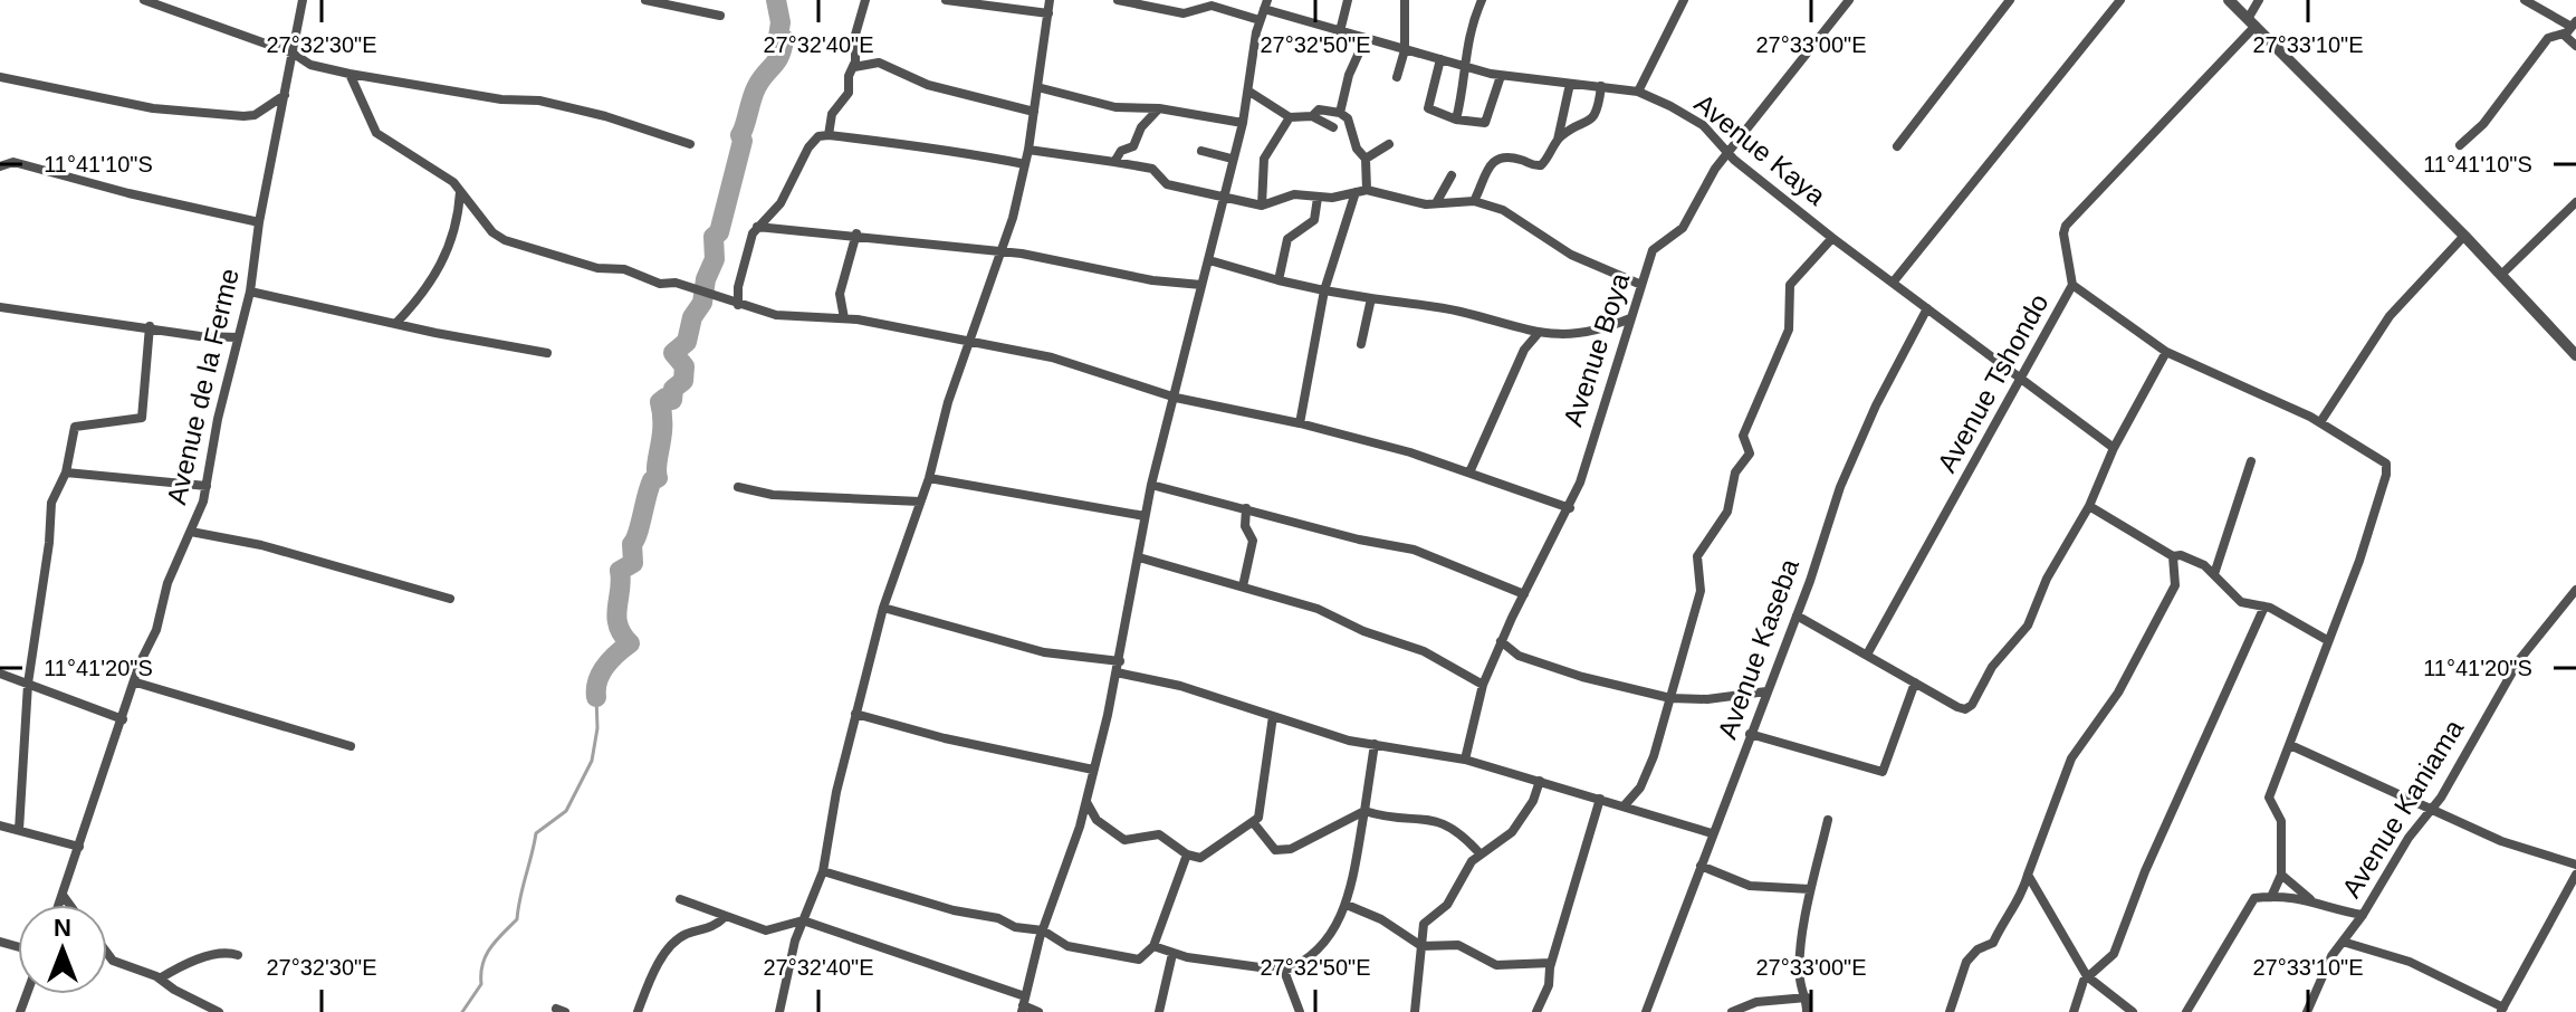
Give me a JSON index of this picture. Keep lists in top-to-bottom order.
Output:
{
  "streets": {
    "street": [
      "Avenue Kaya",
      "Avenue Boya",
      "Avenue Tshondo",
      "Avenue de la Ferme",
      "Avenue Kaseba",
      "Avenue Kaniama"
    ]
  },
  "crossings": [
    ["Avenue Kaya", "Avenue Boya"],
    ["Avenue Kaya", "Avenue Tshondo"],
    ["Avenue Kaya", "Avenue Kaseba"]
  ],
  "north": "top",
  "coordinates": [
    "27°32'30\"E",
    "27°32'40\"E",
    "27°32'50\"E",
    "27°33'00\"E",
    "27°33'10\"E",
    "11°41'10\"S",
    "11°41'20\"S"
  ]
}
